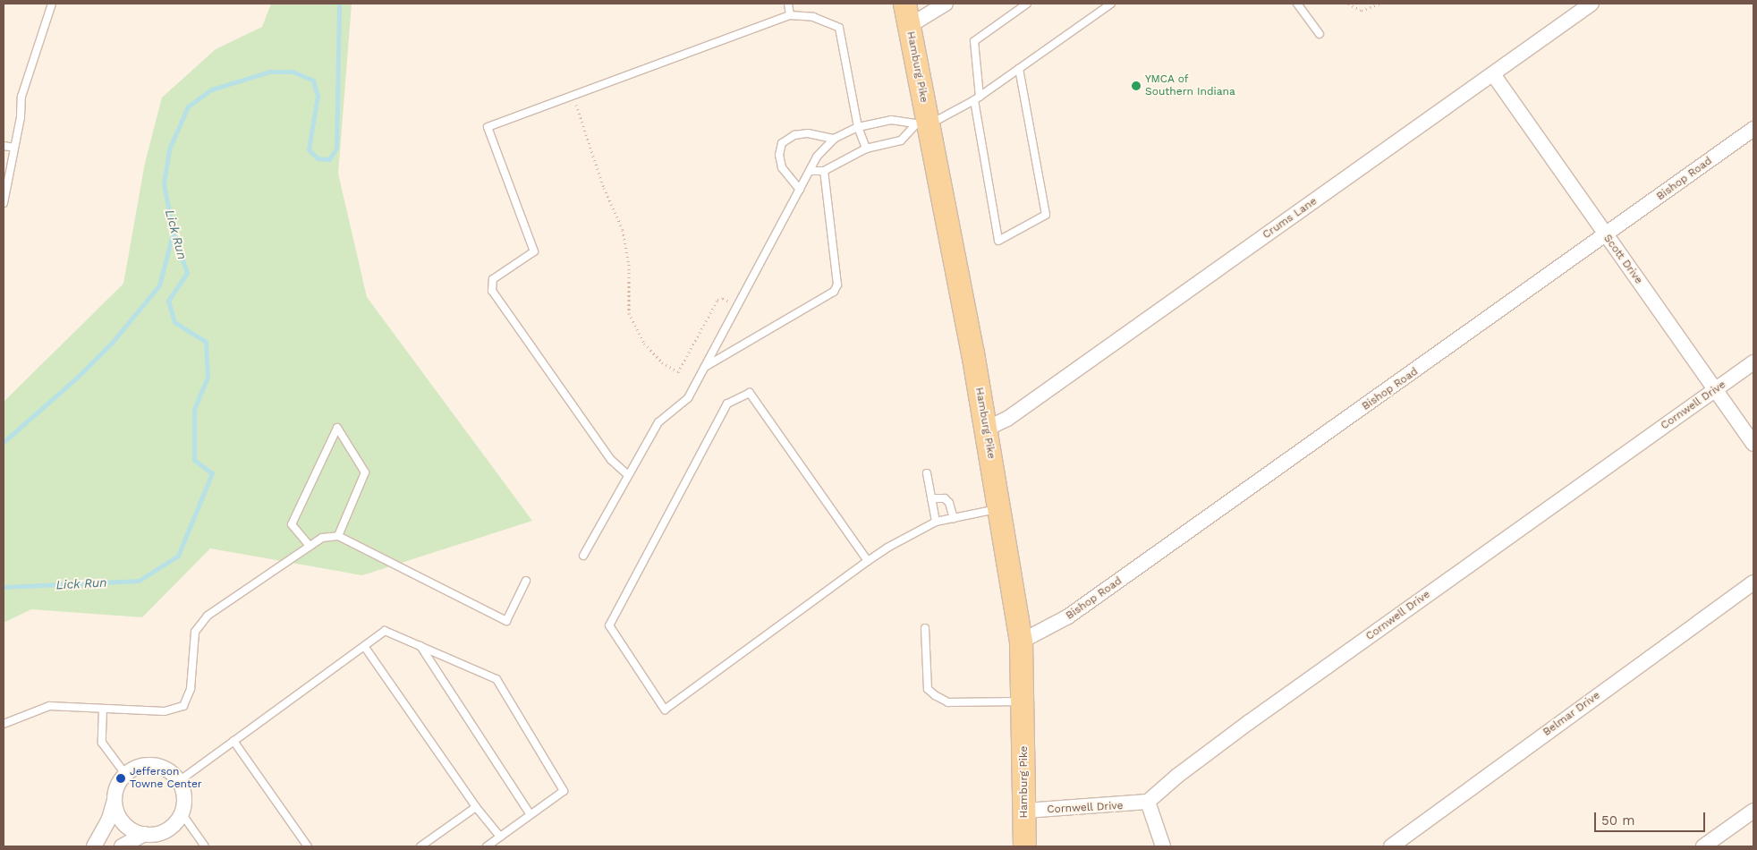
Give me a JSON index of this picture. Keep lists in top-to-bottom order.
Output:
{
  "streets": {
    "main road": ["Hamburg Pike"],
    "street": [
      "Bishop Road",
      "Crums Lane",
      "Scott Drive",
      "Cornwell Drive",
      "Belmar Drive"
    ]
  },
  "crossings": [
    ["Hamburg Pike", "Bishop Road"],
    ["Hamburg Pike", "Crums Lane"],
    ["Hamburg Pike", "Cornwell Drive"],
    ["Bishop Road", "Scott Drive"],
    ["Crums Lane", "Scott Drive"],
    ["Scott Drive", "Cornwell Drive"]
  ],
  "water": ["Lick Run"],
  "places": ["YMCA of Southern Indiana", "Jefferson Towne Center"],
  "scale_bar": "50 m"
}
